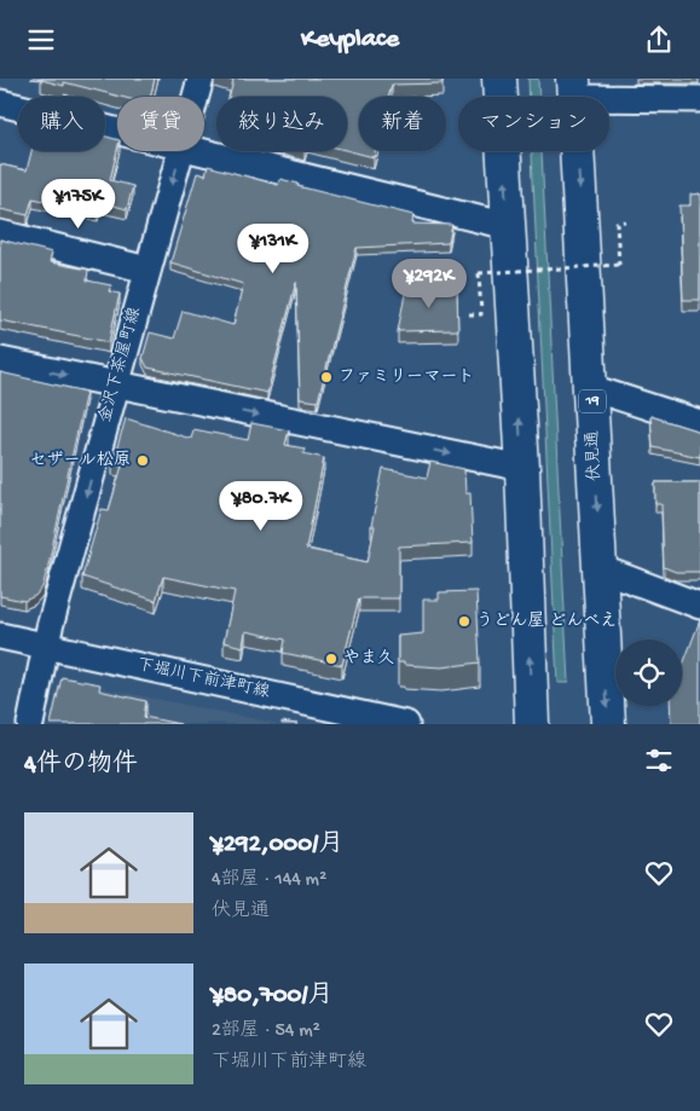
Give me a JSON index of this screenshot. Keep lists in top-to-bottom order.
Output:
{
  "streets": {
    "highway": ["19", "伏見通"],
    "street": ["金沢下茶屋町線", "下堀川下前津町線"]
  },
  "crossings": [
    ["金沢下茶屋町線", "下堀川下前津町線"]
  ],
  "one_way": ["金沢下茶屋町線"],
  "places": [
    "ファミリーマート",
    "セザール松原",
    "うどん屋 どんべえ",
    "やま久"
  ],
  "page": {
    "header": "Keyplace",
    "chip": [
      "購入",
      "賃貸",
      "絞り込み",
      "新着",
      "マンション"
    ],
    "price": [
      "¥175K",
      "¥131K",
      "¥292K",
      "¥80.7K"
    ],
    "heading": "4件の物件",
    "list": [
      {
        "name": "¥292,000/月",
        "note": "4部屋 · 144 m² · 伏見通"
      },
      {
        "name": "¥80,700/月",
        "note": "2部屋 · 54 m² · 下堀川下前津町線"
      }
    ]
  }
}
